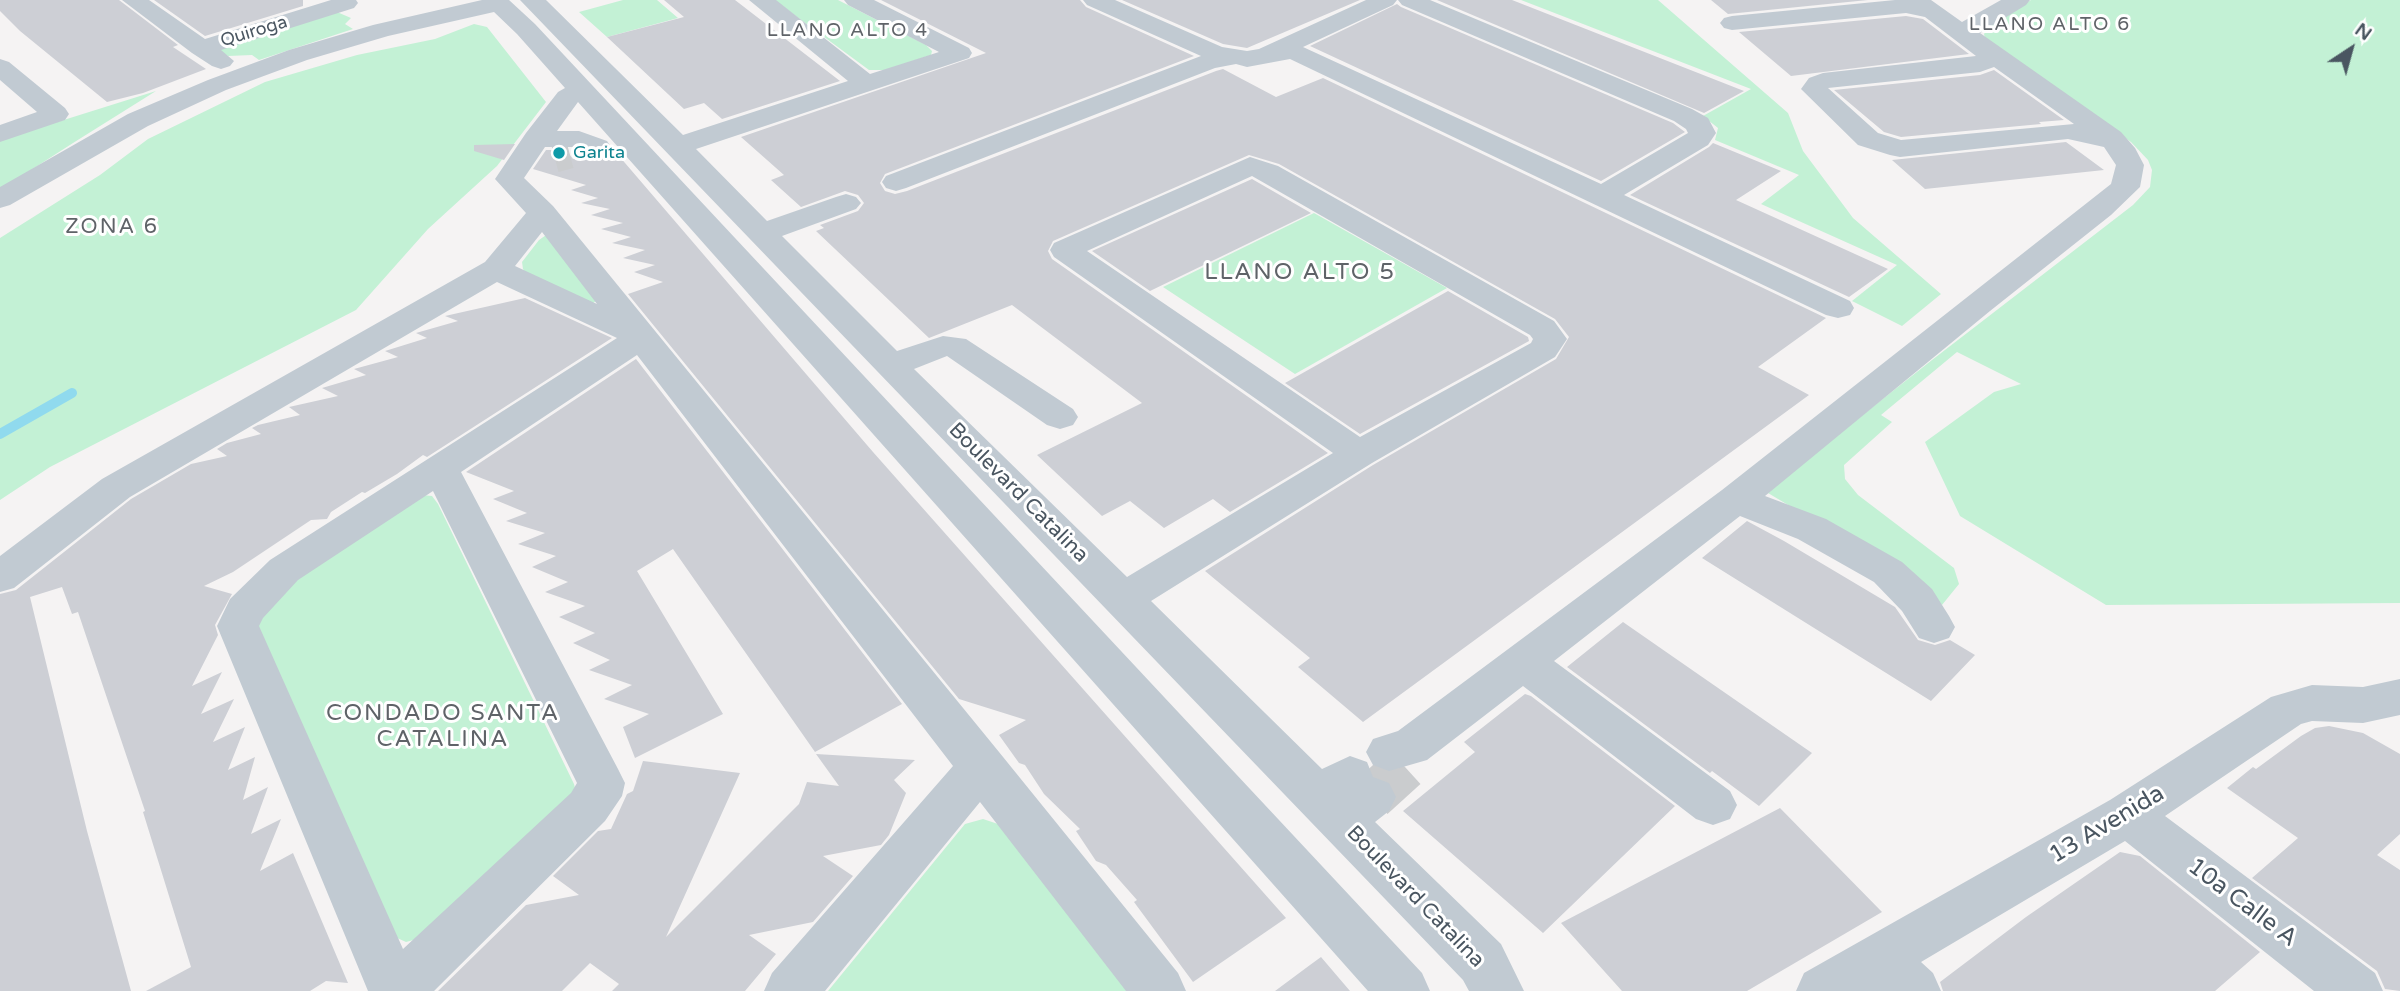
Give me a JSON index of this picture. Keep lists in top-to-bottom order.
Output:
{
  "streets": {
    "street": [
      "Quiroga",
      "Boulevard Catalina",
      "13 Avenida",
      "10a Calle A"
    ]
  },
  "crossings": [
    ["13 Avenida", "10a Calle A"]
  ],
  "districts": [
    "LLANO ALTO 6",
    "LLANO ALTO 4",
    "ZONA 6",
    "LLANO ALTO 5",
    "CONDADO SANTA CATALINA"
  ],
  "places": ["Garita"],
  "north": "top right"
}
